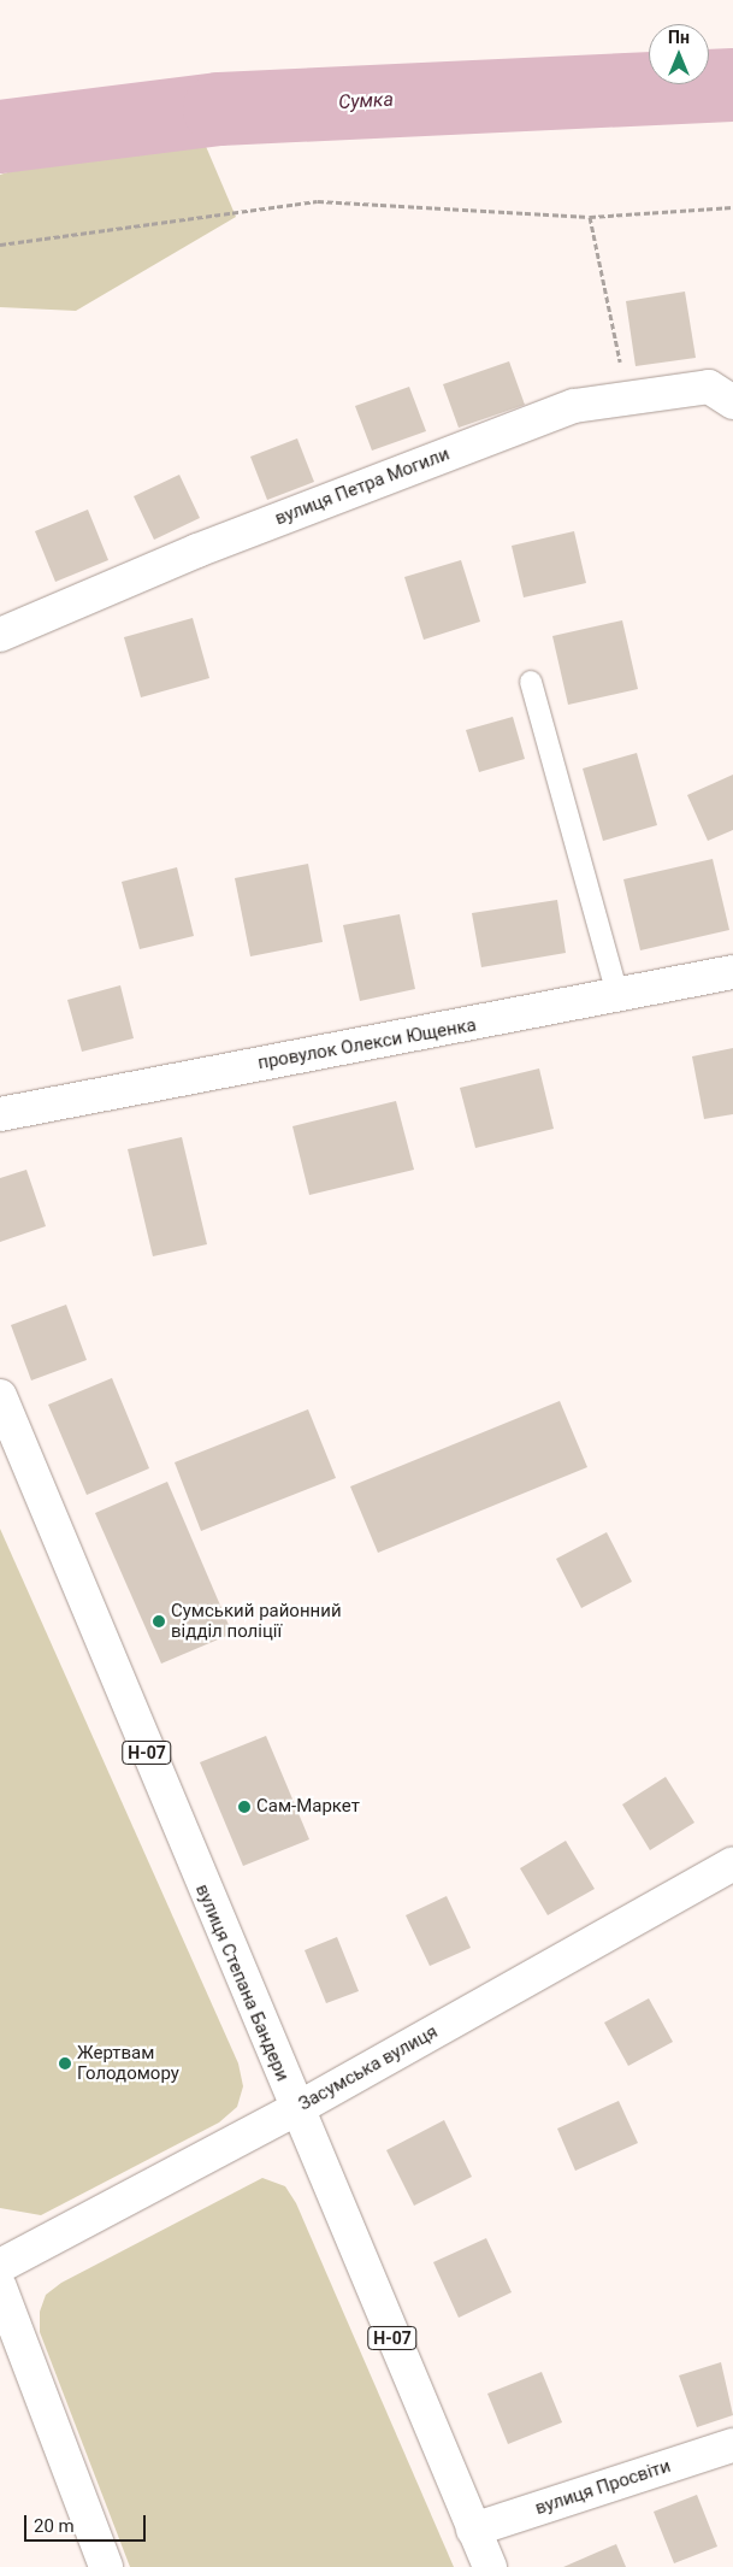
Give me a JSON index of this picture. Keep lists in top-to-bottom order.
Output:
{
  "streets": {
    "street": [
      "вулиця Петра Могили",
      "провулок Олекси Ющенка",
      "Н-07",
      "вулиця Степана Бандери",
      "Засумська вулиця",
      "вулиця Просвіти"
    ]
  },
  "crossings": [
    ["вулиця Степана Бандери", "Засумська вулиця"],
    ["вулиця Степана Бандери", "вулиця Просвіти"]
  ],
  "water": ["Сумка"],
  "places": ["Сумський районний відділ поліції", "Сам-Маркет", "Жертвам Голодомору"],
  "scale_bar": "20 m",
  "north": "top"
}
